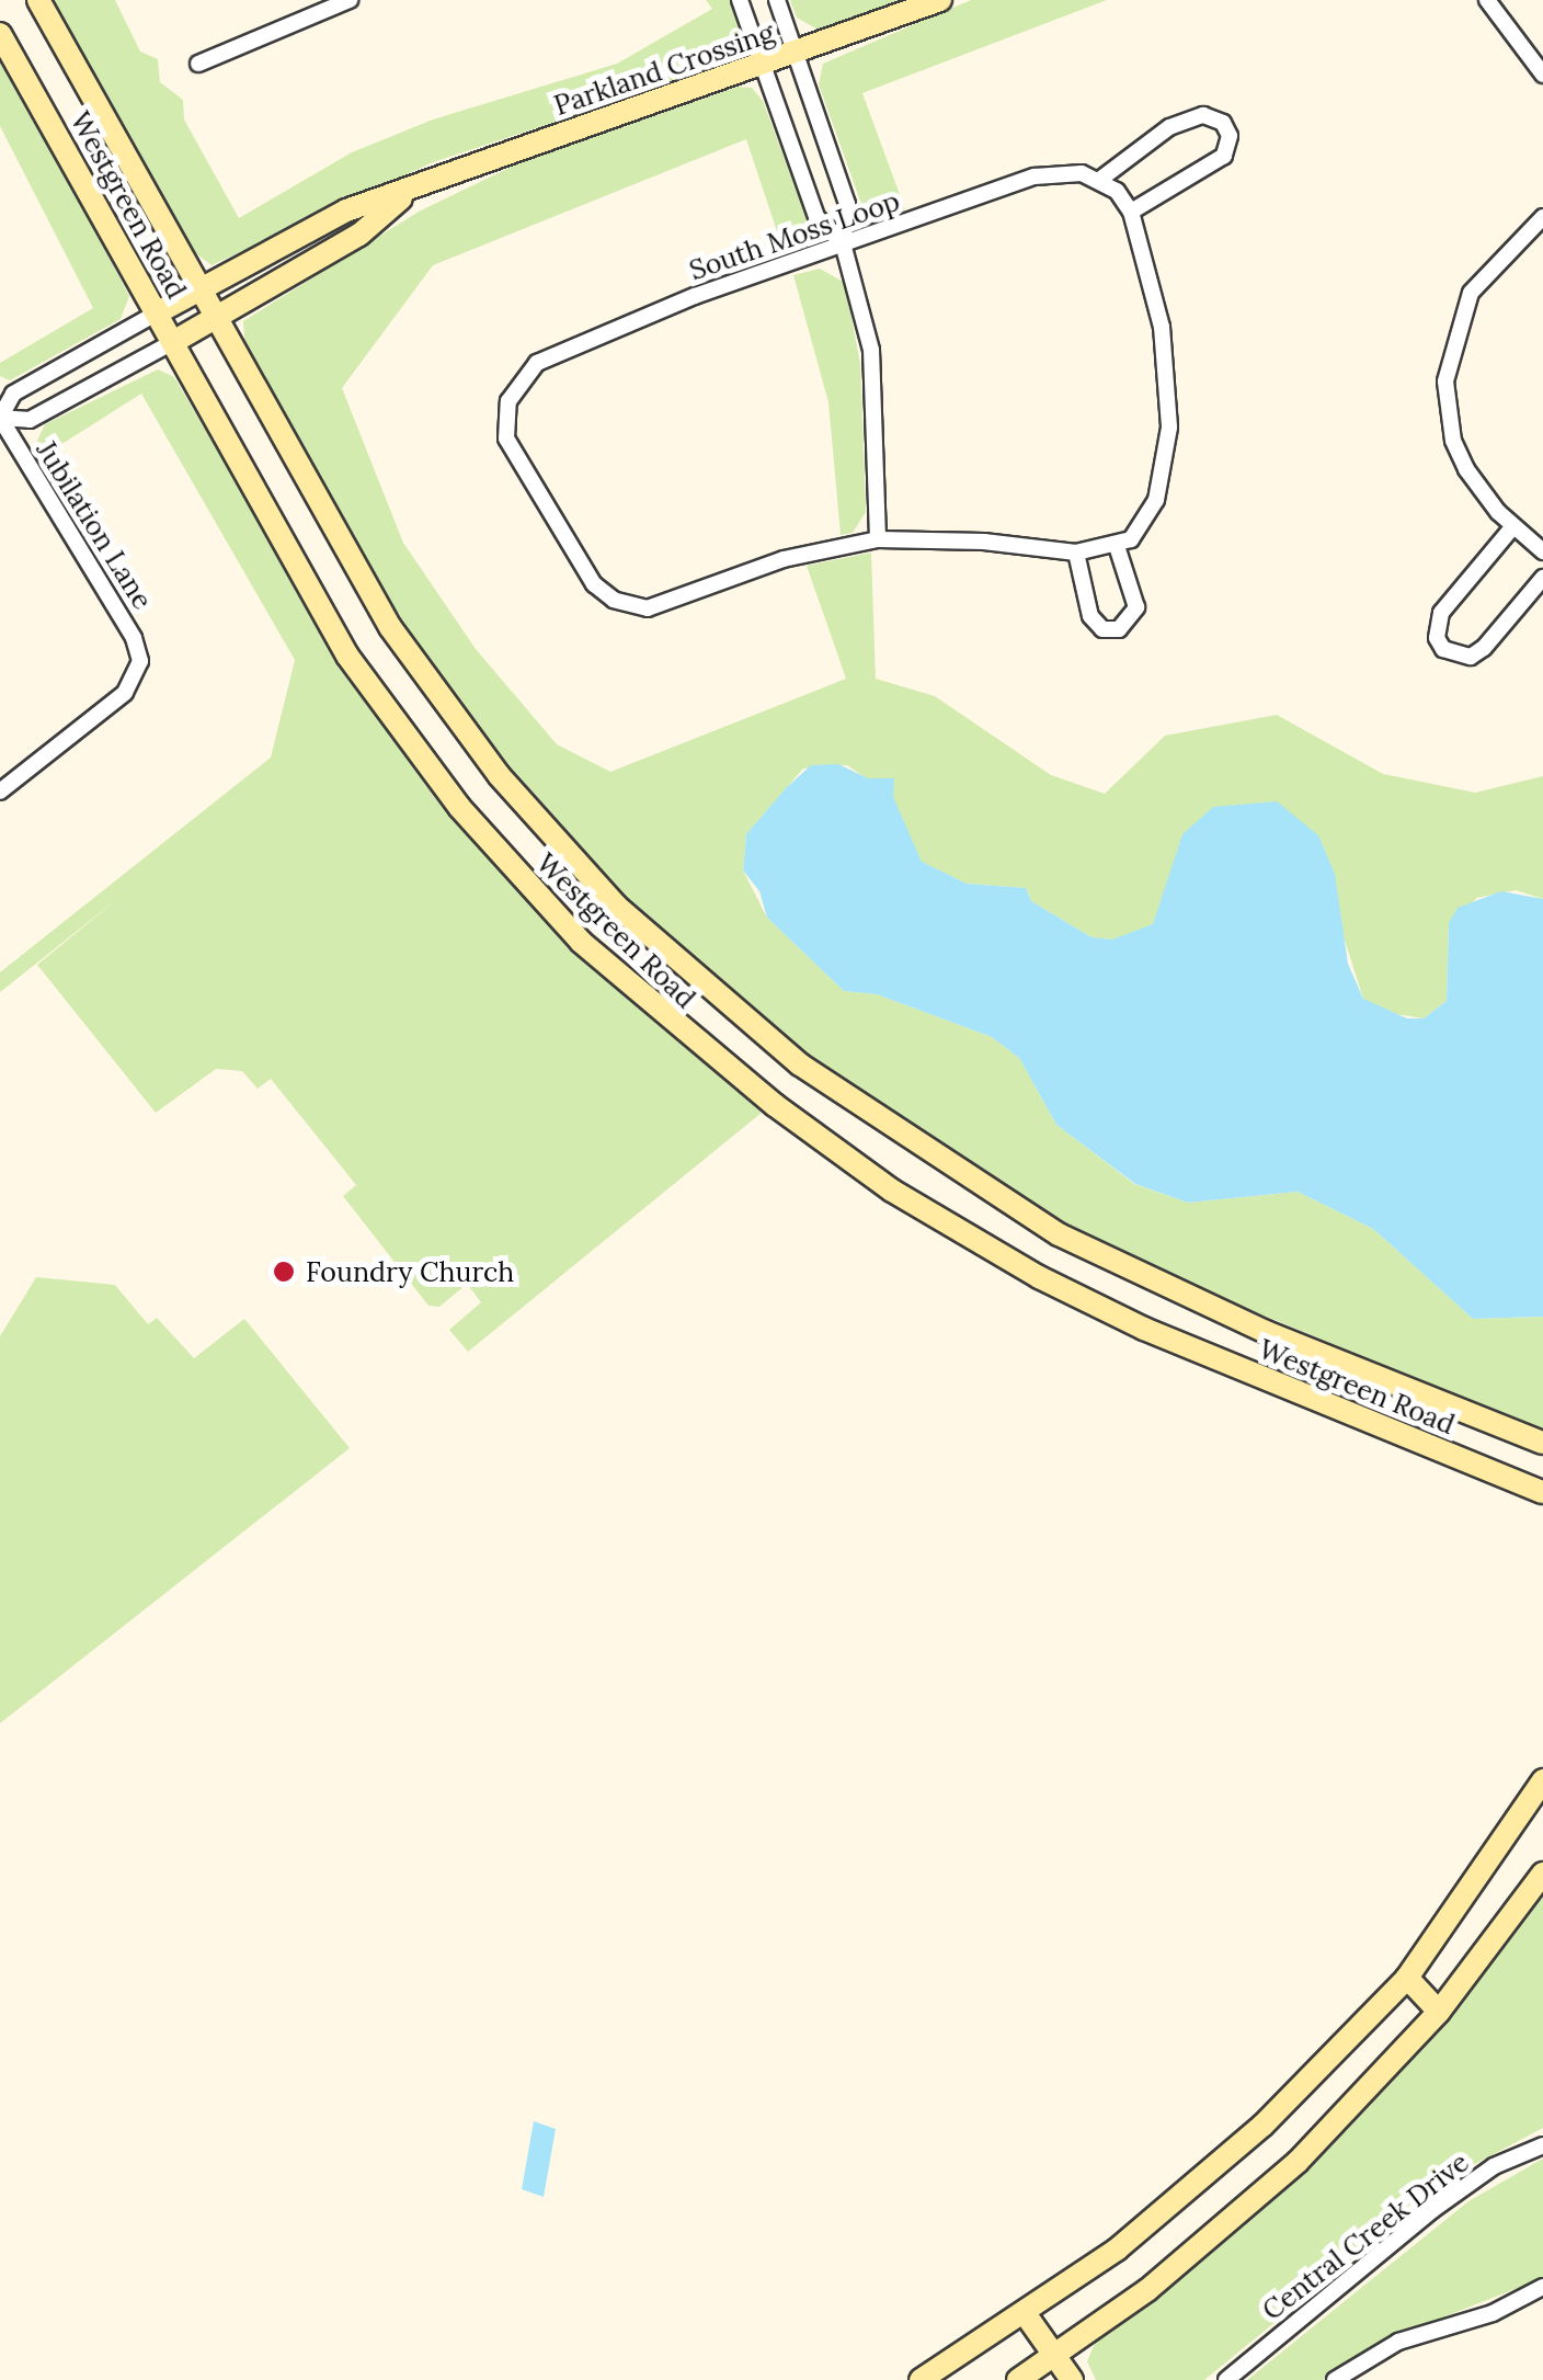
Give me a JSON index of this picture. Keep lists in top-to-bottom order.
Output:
{
  "streets": {
    "street": [
      "Parkland Crossing",
      "Westgreen Road",
      "South Moss Loop",
      "Jubilation Lane",
      "Central Creek Drive"
    ]
  },
  "crossings": [
    ["Parkland Crossing", "Westgreen Road"],
    ["Parkland Crossing", "Jubilation Lane"]
  ],
  "places": ["Foundry Church"]
}
